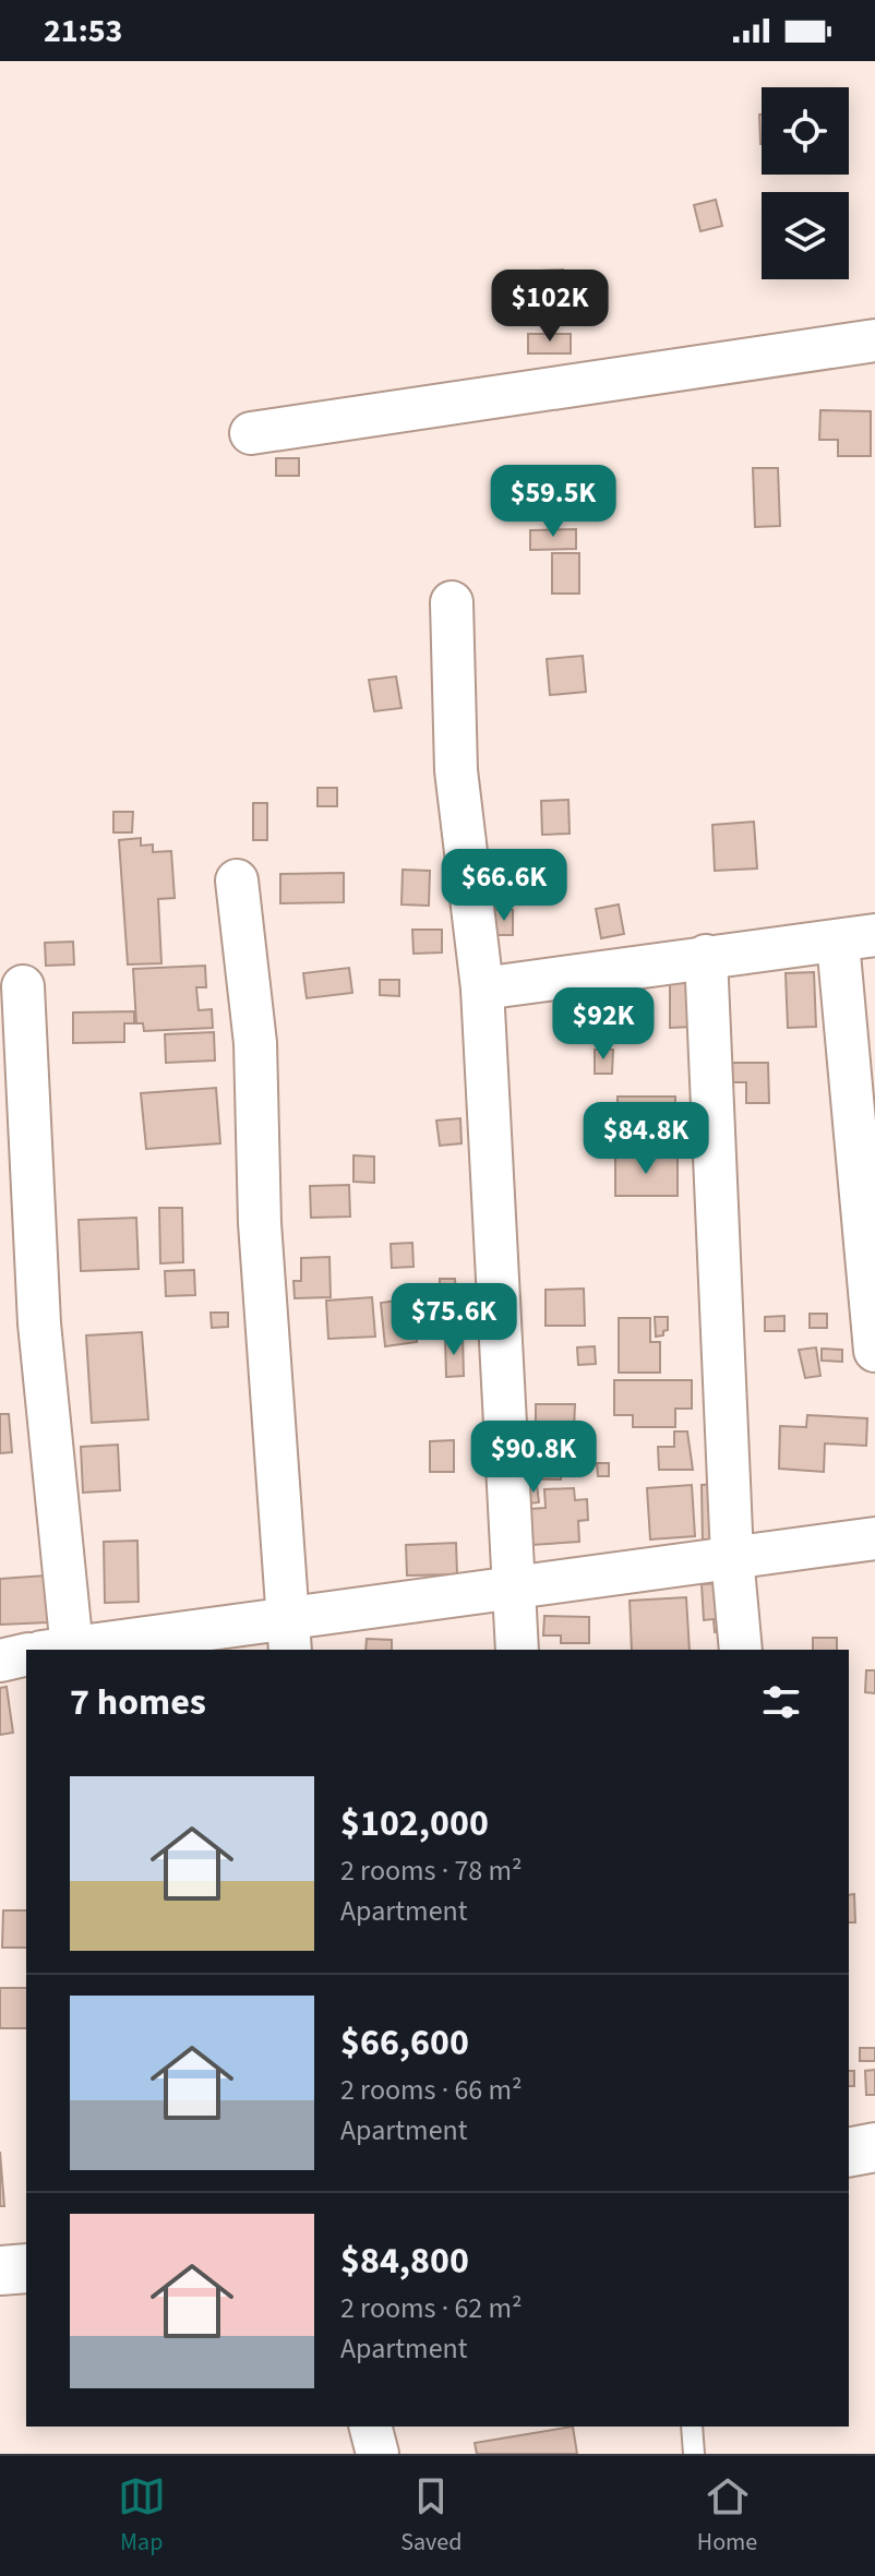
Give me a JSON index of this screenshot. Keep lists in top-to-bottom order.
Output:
{
  "page": {
    "status": "21:53",
    "price": [
      "$102K",
      "$59.5K",
      "$66.6K",
      "$92K",
      "$84.8K",
      "$75.6K",
      "$90.8K"
    ],
    "heading": "7 homes",
    "list": [
      {
        "name": "$102,000",
        "note": "2 rooms · 78 m² · Apartment"
      },
      {
        "name": "$66,600",
        "note": "2 rooms · 66 m² · Apartment"
      },
      {
        "name": "$84,800",
        "note": "2 rooms · 62 m² · Apartment"
      }
    ],
    "tabs": ["Map", "Saved", "Home"]
  }
}
